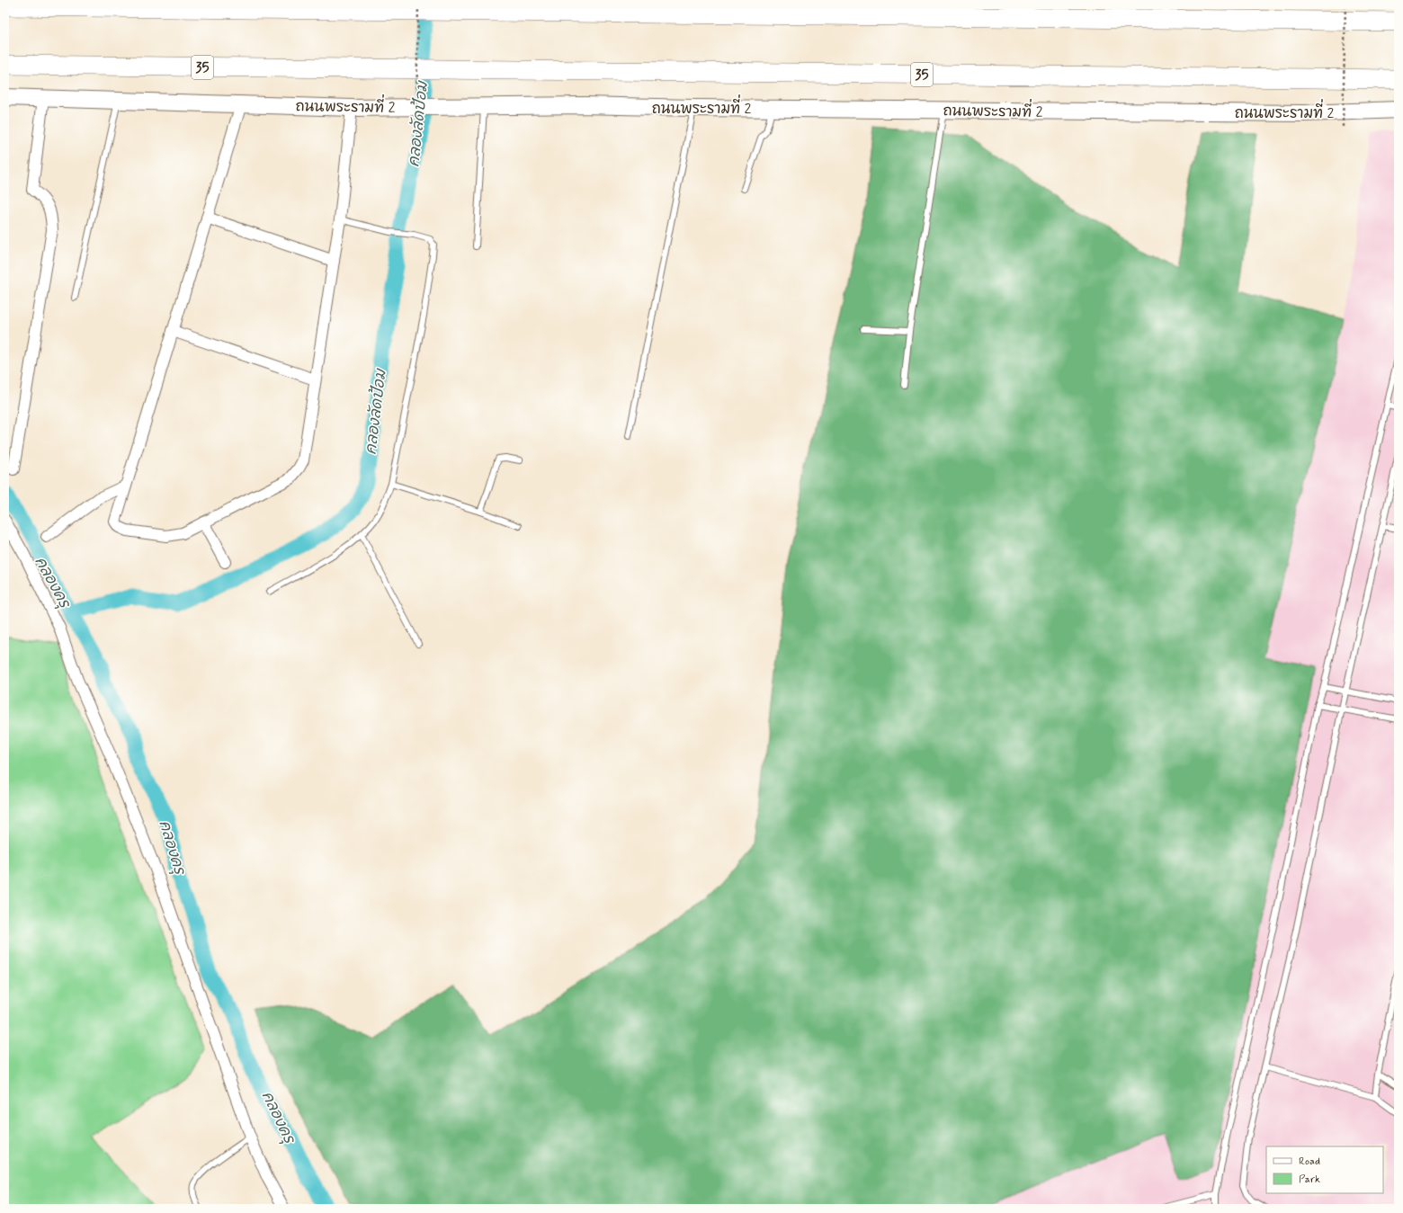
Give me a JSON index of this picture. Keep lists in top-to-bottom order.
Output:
{
  "streets": {
    "highway": ["35"],
    "main road": ["ถนนพระรามที่ 2"]
  },
  "water": ["คลองลัดป้อม", "คลองครุ"],
  "legend": ["Road", "Park"]
}
